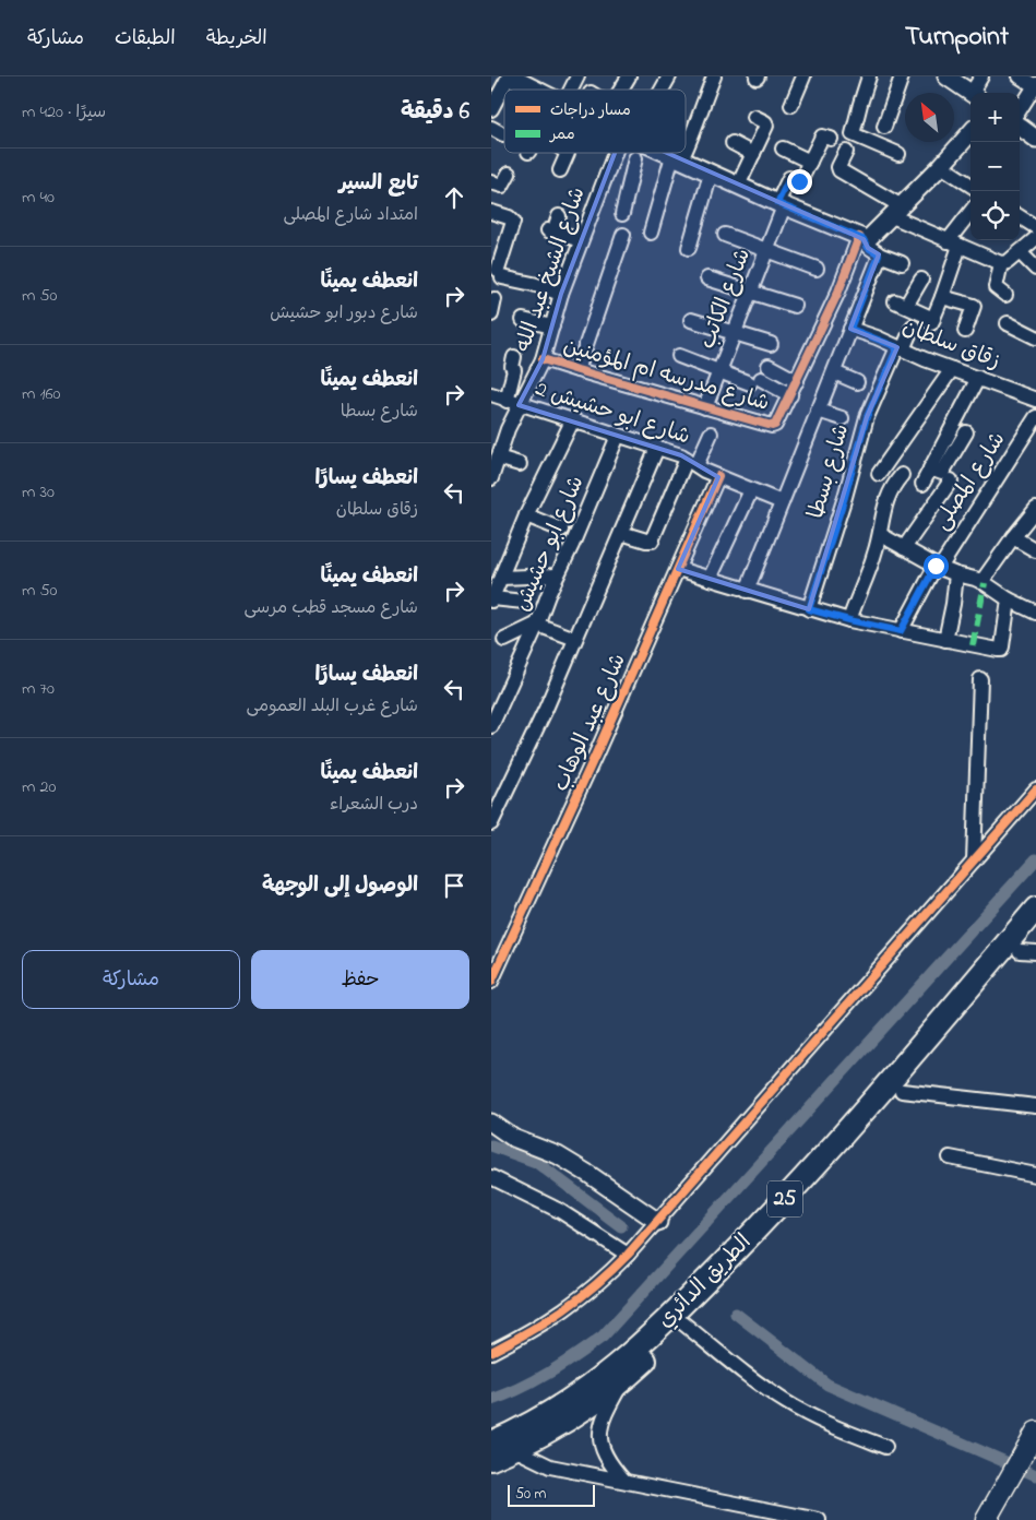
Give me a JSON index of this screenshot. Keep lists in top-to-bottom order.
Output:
{
  "streets": {
    "highway": ["25", "الطريق الدائري"],
    "street": [
      "شارع الشيخ عبد الله",
      "شارع الكاتب",
      "زقاق سلطان",
      "شارع مدرسه ام المؤمنين",
      "شارع ابو حشيش 2",
      "شارع بسطا",
      "شارع المصلى",
      "شارع ابو حشيش",
      "شارع عبد الوهاب"
    ]
  },
  "crossings": [
    ["شارع الشيخ عبد الله", "شارع مدرسه ام المؤمنين"],
    ["شارع الشيخ عبد الله", "شارع ابو حشيش 2"],
    ["شارع الكاتب", "شارع مدرسه ام المؤمنين"],
    ["زقاق سلطان", "شارع بسطا"],
    ["شارع ابو حشيش 2", "شارع ابو حشيش"],
    ["شارع ابو حشيش 2", "شارع عبد الوهاب"]
  ],
  "legend": ["مسار دراجات", "ممر"],
  "scale_bar": "50 m",
  "north": "top left",
  "page": {
    "header": "Turnpoint",
    "nav": ["الخريطة", "الطبقات", "مشاركة"],
    "heading": ["6 دقيقة", "سيرًا · 420 m"],
    "map_buttons": ["+", "−"],
    "list": [
      ["تابع السير", "امتداد شارع المصلى", "40 m"],
      ["انعطف يمينًا", "شارع دبور ابو حشيش", "50 m"],
      ["انعطف يمينًا", "شارع بسطا", "160 m"],
      ["انعطف يسارًا", "زقاق سلطان", "30 m"],
      ["انعطف يمينًا", "شارع مسجد قطب مرسى", "50 m"],
      ["انعطف يسارًا", "شارع غرب البلد العمومى", "70 m"],
      ["انعطف يمينًا", "درب الشعراء", "20 m"],
      "الوصول إلى الوجهة"
    ],
    "buttons": ["حفظ", "مشاركة"],
    "scale": "50 m"
  }
}
